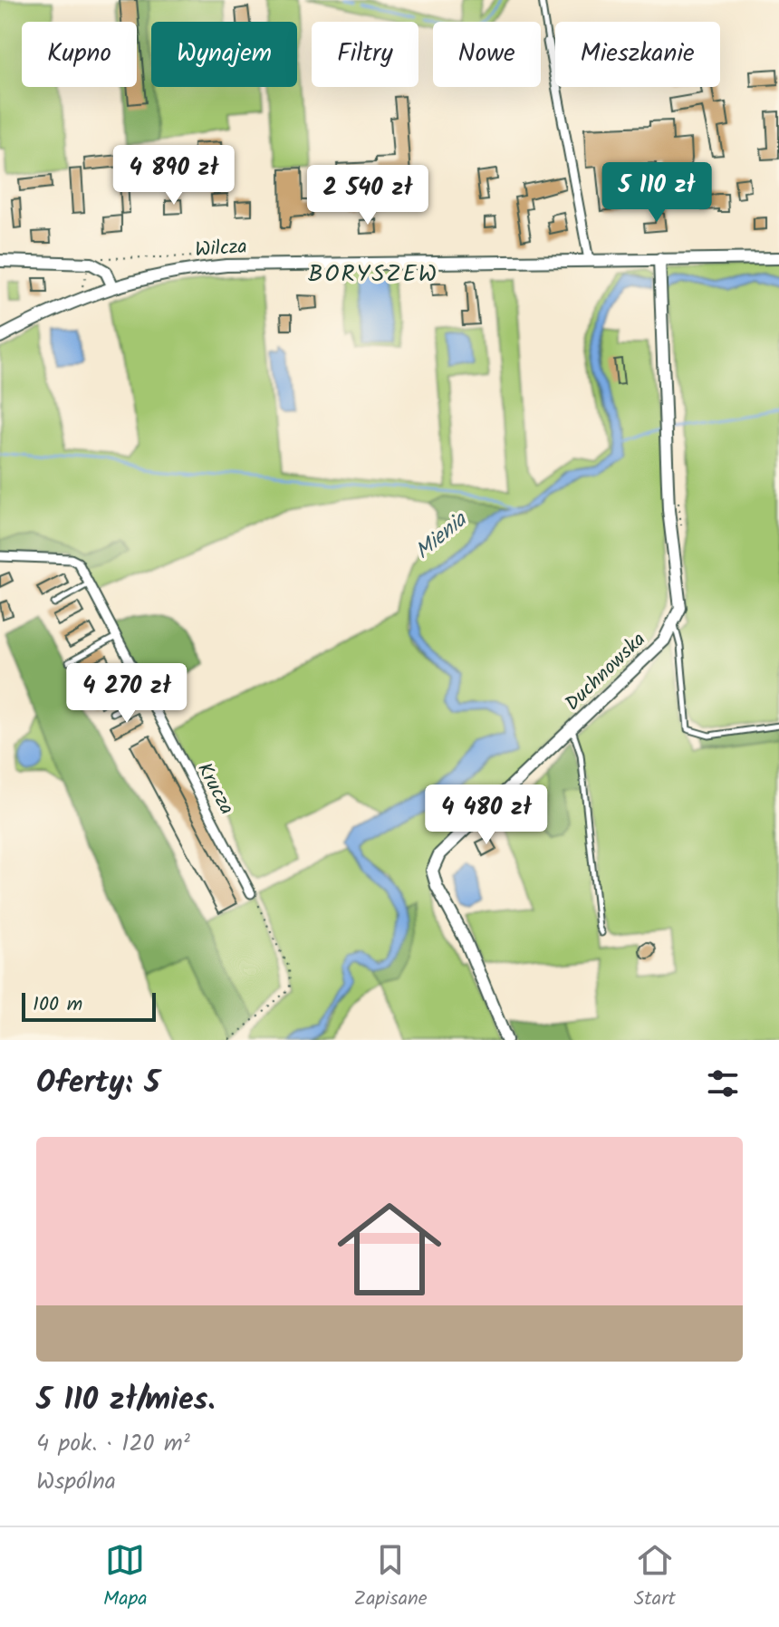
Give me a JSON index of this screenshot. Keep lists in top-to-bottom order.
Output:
{
  "streets": {
    "street": ["Wilcza", "Duchnowska", "Krucza"]
  },
  "districts": ["BORYSZEW"],
  "water": ["Mienia"],
  "scale_bar": "100 m",
  "page": {
    "chip": [
      "Kupno",
      "Wynajem",
      "Filtry",
      "Nowe",
      "Mieszkanie"
    ],
    "price": [
      "4 890 zł",
      "5 110 zł",
      "2 540 zł",
      "4 270 zł",
      "4 480 zł"
    ],
    "scale": "100 m",
    "heading": "Oferty: 5",
    "list": [
      {
        "name": "5 110 zł/mies.",
        "note": "4 pok. · 120 m² · Wspólna"
      }
    ],
    "tabs": ["Mapa", "Zapisane", "Start"]
  }
}
